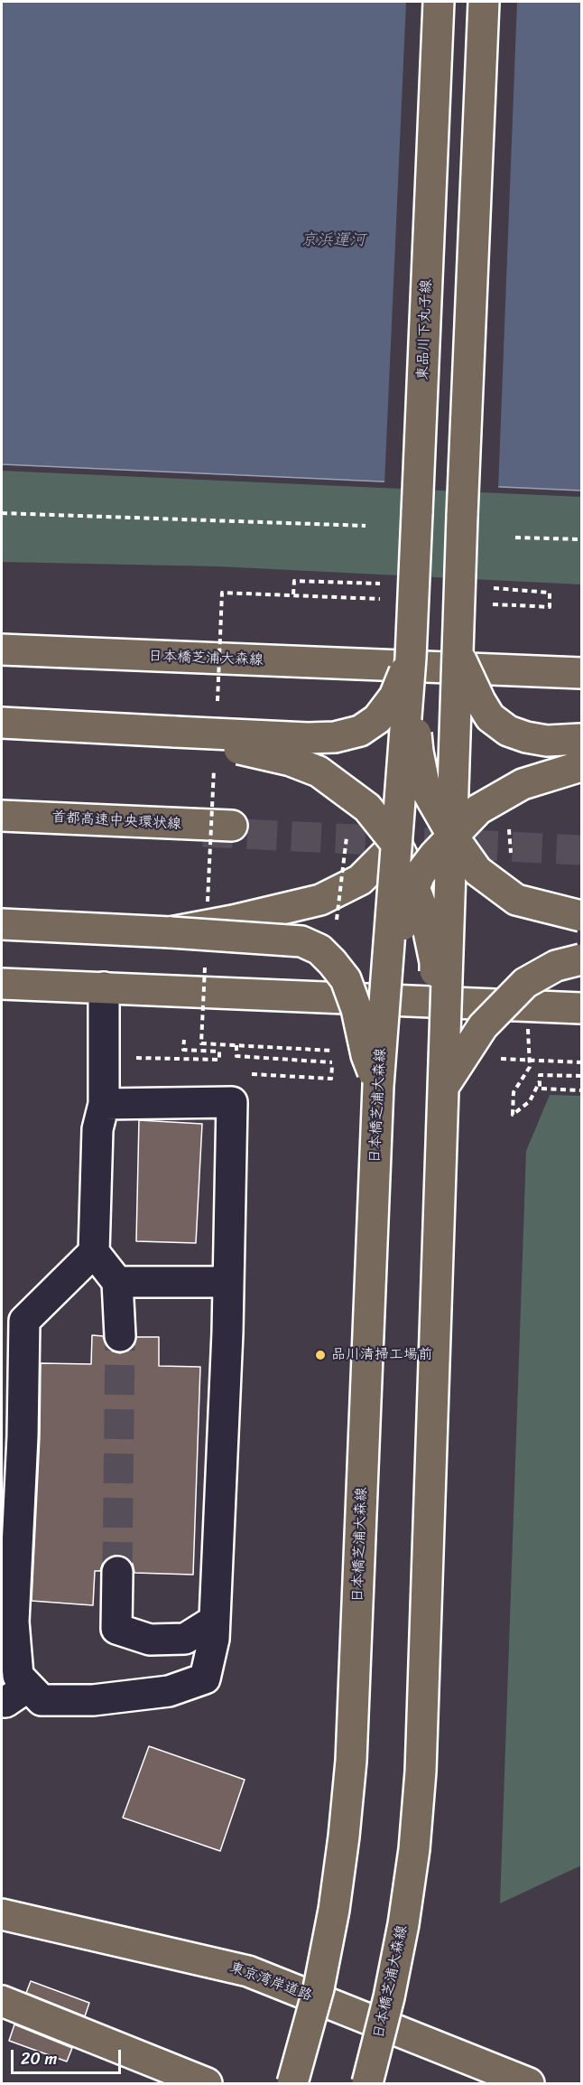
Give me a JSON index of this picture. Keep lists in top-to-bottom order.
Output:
{
  "streets": {
    "main road": [
      "東品川下丸子線",
      "日本橋芝浦大森線",
      "首都高速中央環状線",
      "東京湾岸道路"
    ]
  },
  "crossings": [
    ["東品川下丸子線", "日本橋芝浦大森線"]
  ],
  "water": ["京浜運河"],
  "places": ["品川清掃工場前"],
  "scale_bar": "20 m"
}
